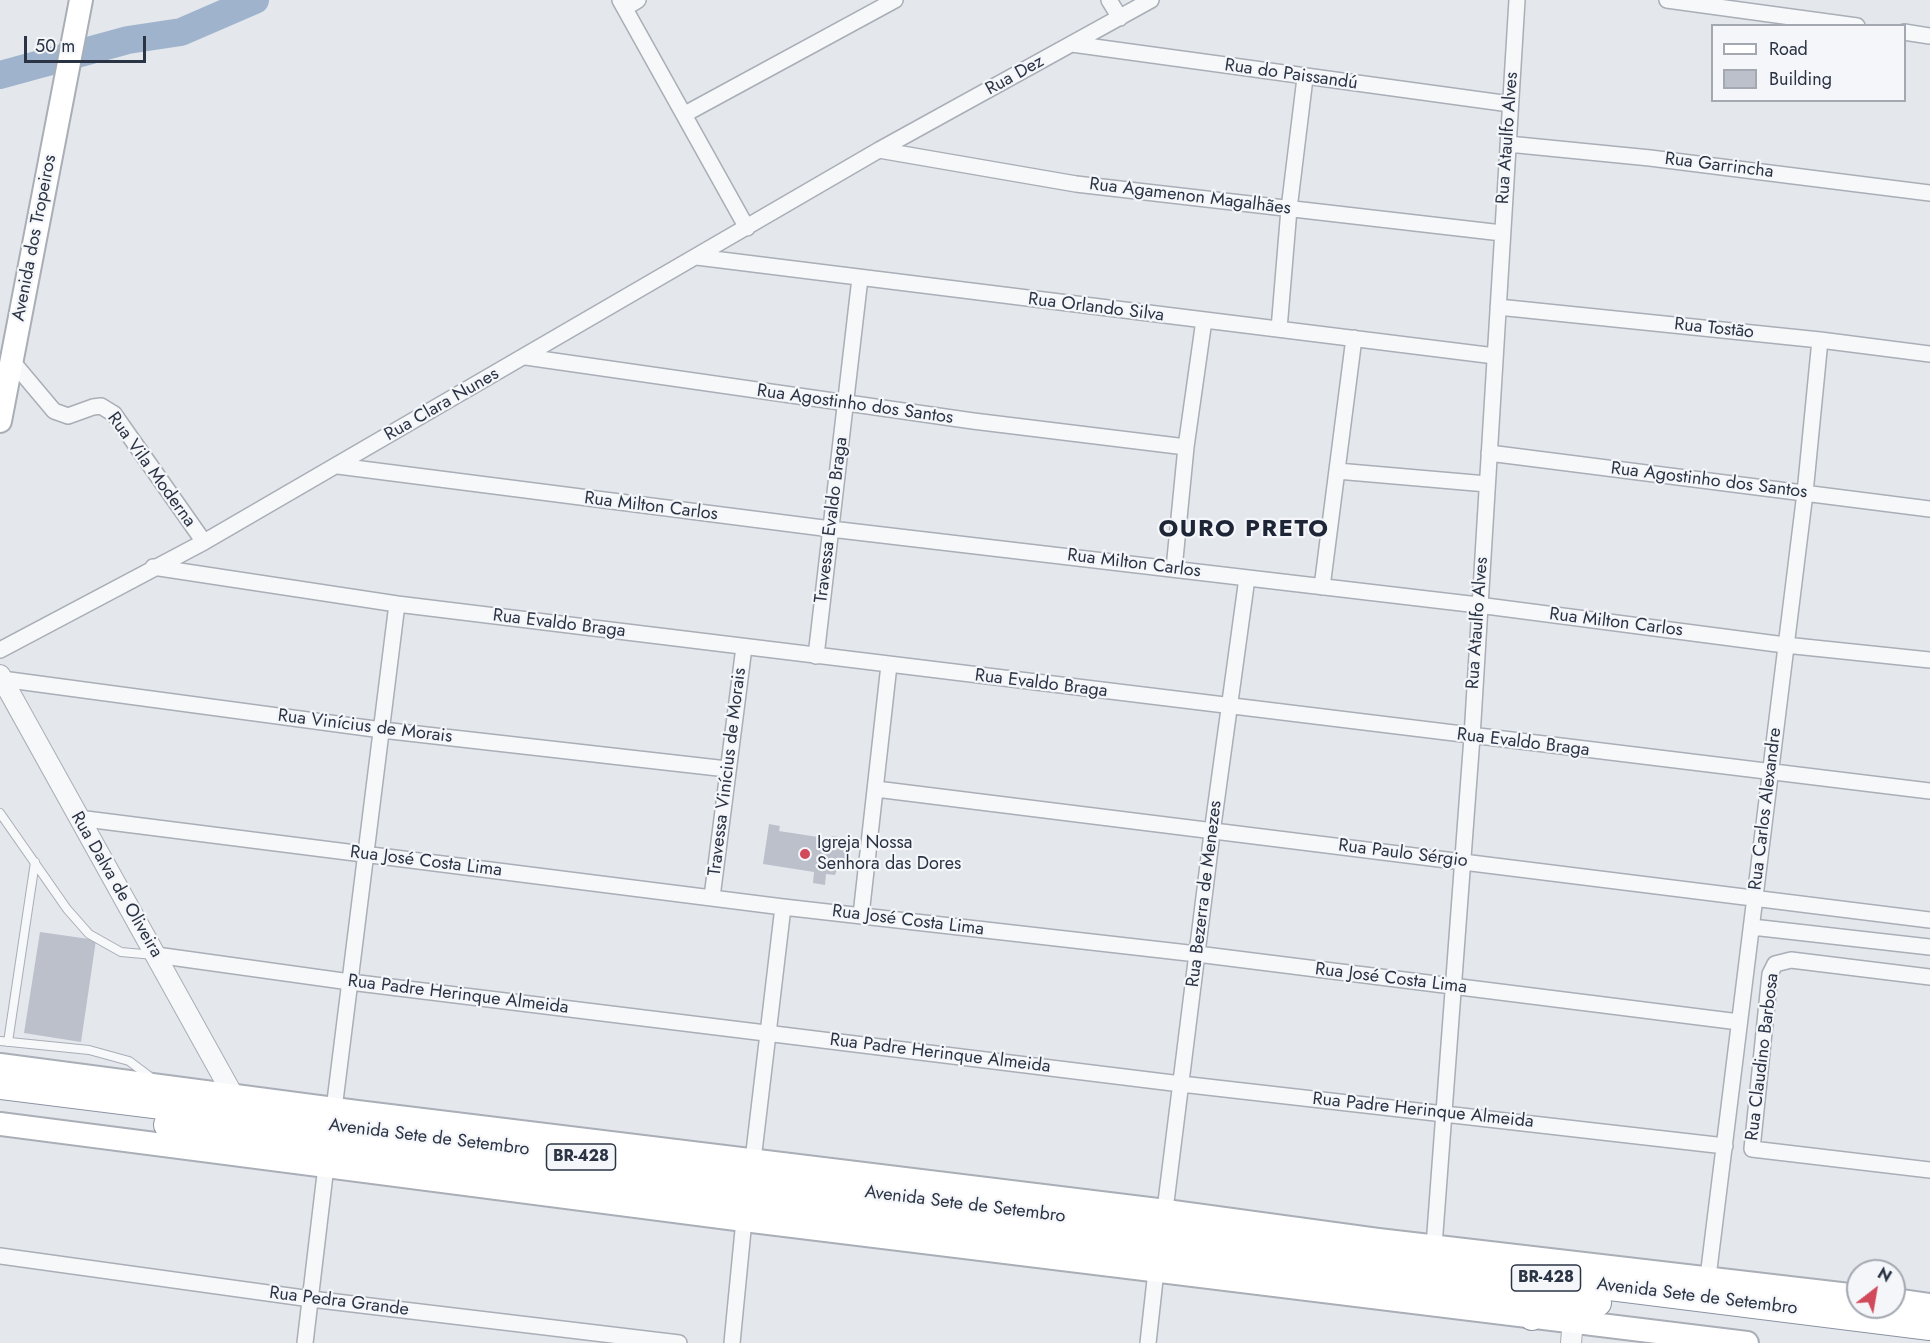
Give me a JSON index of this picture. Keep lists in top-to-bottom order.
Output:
{
  "streets": {
    "highway": ["Avenida Sete de Setembro", "BR-428"],
    "main road": ["Avenida dos Tropeiros"],
    "street": [
      "Rua do Paissandú",
      "Rua Dez",
      "Rua Ataulfo Alves",
      "Rua Garrincha",
      "Rua Agamenon Magalhães",
      "Rua Orlando Silva",
      "Rua Tostão",
      "Rua Clara Nunes",
      "Rua Agostinho dos Santos",
      "Rua Vila Moderna",
      "Rua Milton Carlos",
      "Travessa Evaldo Braga",
      "Rua Evaldo Braga",
      "Rua Vinícius de Morais",
      "Travessa Vinícius de Morais",
      "Rua Carlos Alexandre",
      "Rua Paulo Sérgio",
      "Rua José Costa Lima",
      "Rua Dalva de Oliveira",
      "Rua Bezerra de Menezes",
      "Rua Padre Herinque Almeida",
      "Rua Claudino Barbosa",
      "Rua Pedra Grande"
    ]
  },
  "crossings": [
    ["Rua do Paissandú", "Rua Dez"],
    ["Rua do Paissandú", "Rua Ataulfo Alves"],
    ["Rua Dez", "Rua Agamenon Magalhães"],
    ["Rua Dez", "Rua Clara Nunes"],
    ["Rua Ataulfo Alves", "Rua Garrincha"],
    ["Rua Ataulfo Alves", "Rua Agamenon Magalhães"],
    ["Rua Ataulfo Alves", "Rua Orlando Silva"],
    ["Rua Ataulfo Alves", "Rua Tostão"],
    ["Rua Ataulfo Alves", "Rua Agostinho dos Santos"],
    ["Rua Ataulfo Alves", "Rua Milton Carlos"],
    ["Rua Ataulfo Alves", "Rua Evaldo Braga"],
    ["Rua Ataulfo Alves", "Rua Paulo Sérgio"],
    ["Rua Ataulfo Alves", "Rua José Costa Lima"],
    ["Rua Ataulfo Alves", "Rua Padre Herinque Almeida"],
    ["Rua Ataulfo Alves", "Avenida Sete de Setembro"],
    ["Rua Agamenon Magalhães", "Rua Clara Nunes"],
    ["Avenida dos Tropeiros", "Rua Vila Moderna"],
    ["Rua Orlando Silva", "Rua Clara Nunes"],
    ["Rua Orlando Silva", "Travessa Evaldo Braga"],
    ["Rua Tostão", "Rua Carlos Alexandre"],
    ["Rua Clara Nunes", "Rua Agostinho dos Santos"],
    ["Rua Clara Nunes", "Rua Vila Moderna"],
    ["Rua Clara Nunes", "Rua Milton Carlos"],
    ["Rua Clara Nunes", "Rua Evaldo Braga"],
    ["Rua Agostinho dos Santos", "Travessa Evaldo Braga"],
    ["Rua Agostinho dos Santos", "Rua Carlos Alexandre"],
    ["Rua Milton Carlos", "Travessa Evaldo Braga"],
    ["Rua Milton Carlos", "Rua Carlos Alexandre"],
    ["Rua Milton Carlos", "Rua Bezerra de Menezes"],
    ["Travessa Evaldo Braga", "Rua Evaldo Braga"],
    ["Rua Evaldo Braga", "Travessa Vinícius de Morais"],
    ["Rua Evaldo Braga", "Rua Carlos Alexandre"],
    ["Rua Evaldo Braga", "Rua Bezerra de Menezes"],
    ["Rua Vinícius de Morais", "Travessa Vinícius de Morais"],
    ["Rua Vinícius de Morais", "Rua Dalva de Oliveira"],
    ["Travessa Vinícius de Morais", "Rua José Costa Lima"],
    ["Rua Carlos Alexandre", "Rua Paulo Sérgio"],
    ["Rua Carlos Alexandre", "Rua José Costa Lima"],
    ["Rua Carlos Alexandre", "Rua Padre Herinque Almeida"],
    ["Rua Carlos Alexandre", "Avenida Sete de Setembro"],
    ["Rua Paulo Sérgio", "Rua Bezerra de Menezes"],
    ["Rua José Costa Lima", "Rua Dalva de Oliveira"],
    ["Rua José Costa Lima", "Rua Bezerra de Menezes"],
    ["Rua Dalva de Oliveira", "Rua Padre Herinque Almeida"],
    ["Rua Dalva de Oliveira", "Avenida Sete de Setembro"],
    ["Rua Bezerra de Menezes", "Rua Padre Herinque Almeida"],
    ["Rua Bezerra de Menezes", "Avenida Sete de Setembro"]
  ],
  "districts": ["OURO PRETO"],
  "places": ["Igreja Nossa Senhora das Dores"],
  "legend": ["Road", "Building"],
  "scale_bar": "50 m",
  "north": "top right"
}
